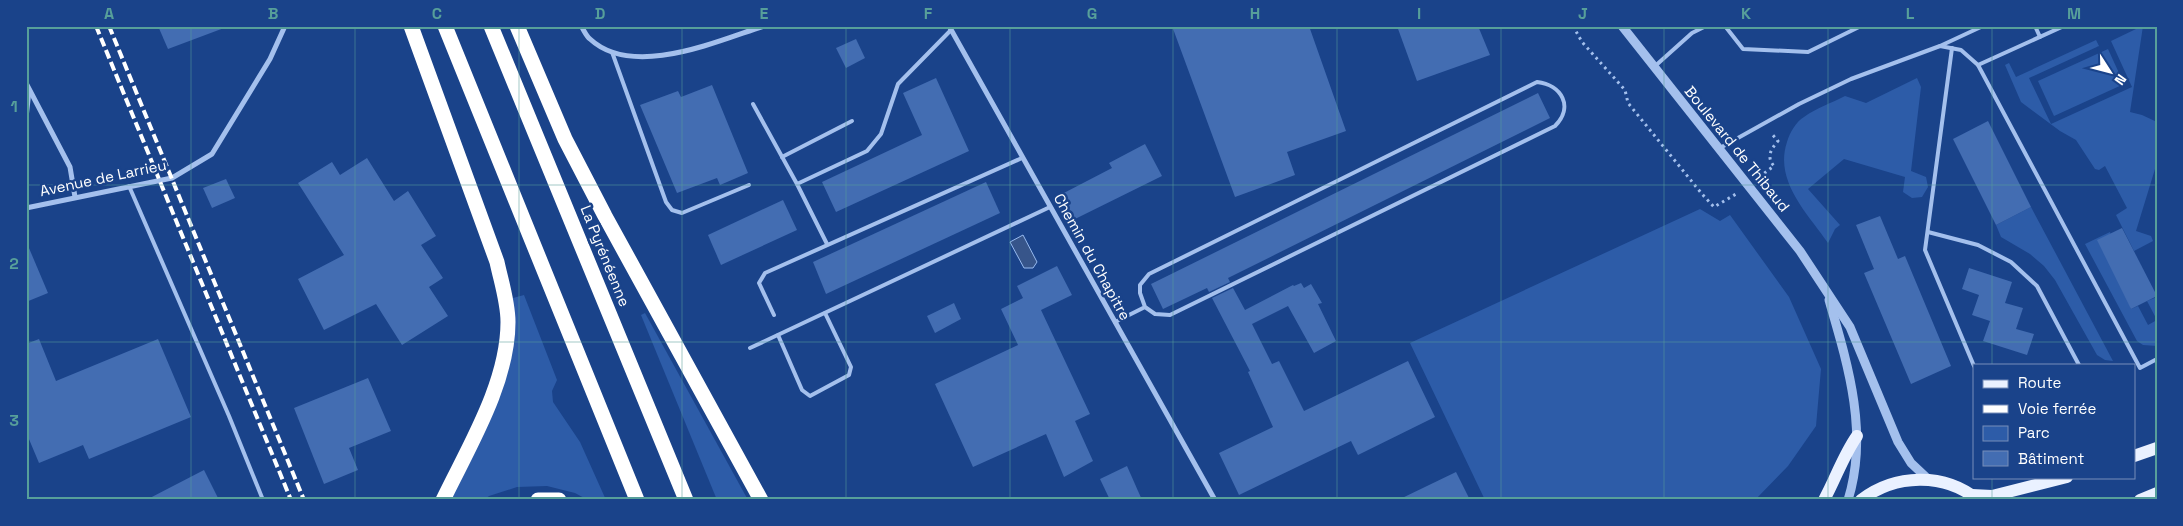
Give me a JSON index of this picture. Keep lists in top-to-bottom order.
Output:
{
  "streets": {
    "highway": ["La Pyrénéenne"],
    "street": ["Boulevard de Thibaud", "Avenue de Larrieu", "Chemin du Chapitre"]
  },
  "legend": [
    "Route",
    "Voie ferrée",
    "Parc",
    "Bâtiment"
  ],
  "north": "bottom right",
  "grid": {
    "columns": [
      "A",
      "B",
      "C",
      "D",
      "E",
      "F",
      "G",
      "H",
      "I",
      "J",
      "K",
      "L",
      "M"
    ],
    "rows": ["1", "2", "3"]
  }
}
